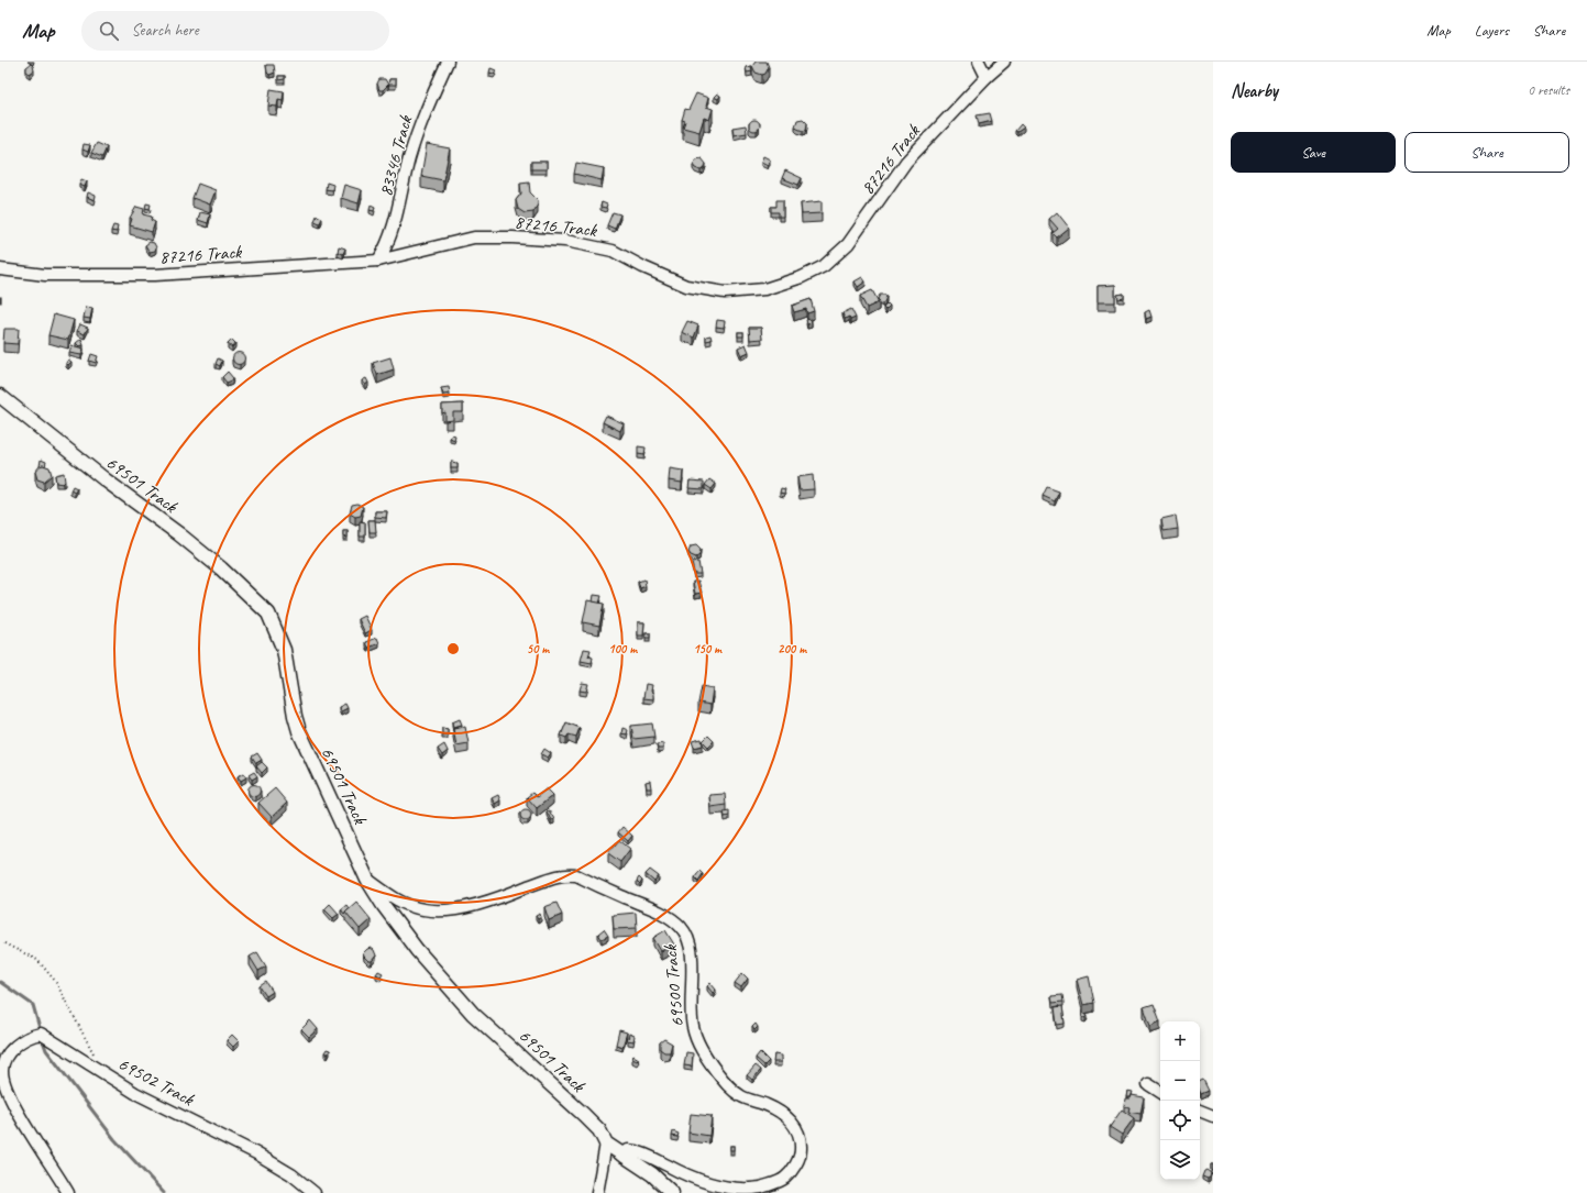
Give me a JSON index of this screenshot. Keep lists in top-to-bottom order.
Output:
{
  "streets": {
    "street": [
      "83346 Track",
      "87216 Track",
      "69501 Track",
      "69500 Track",
      "69502 Track"
    ]
  },
  "crossings": [
    ["83346 Track", "87216 Track"],
    ["69501 Track", "69500 Track"]
  ],
  "page": {
    "header": "Map",
    "search": "Search here",
    "nav": ["Map", "Layers", "Share"],
    "heading": ["Nearby", "0 results"],
    "buttons": ["Save", "Share"],
    "map_buttons": ["+", "−"]
  },
  "rings": [
    "50 m",
    "100 m",
    "150 m",
    "200 m"
  ]
}
